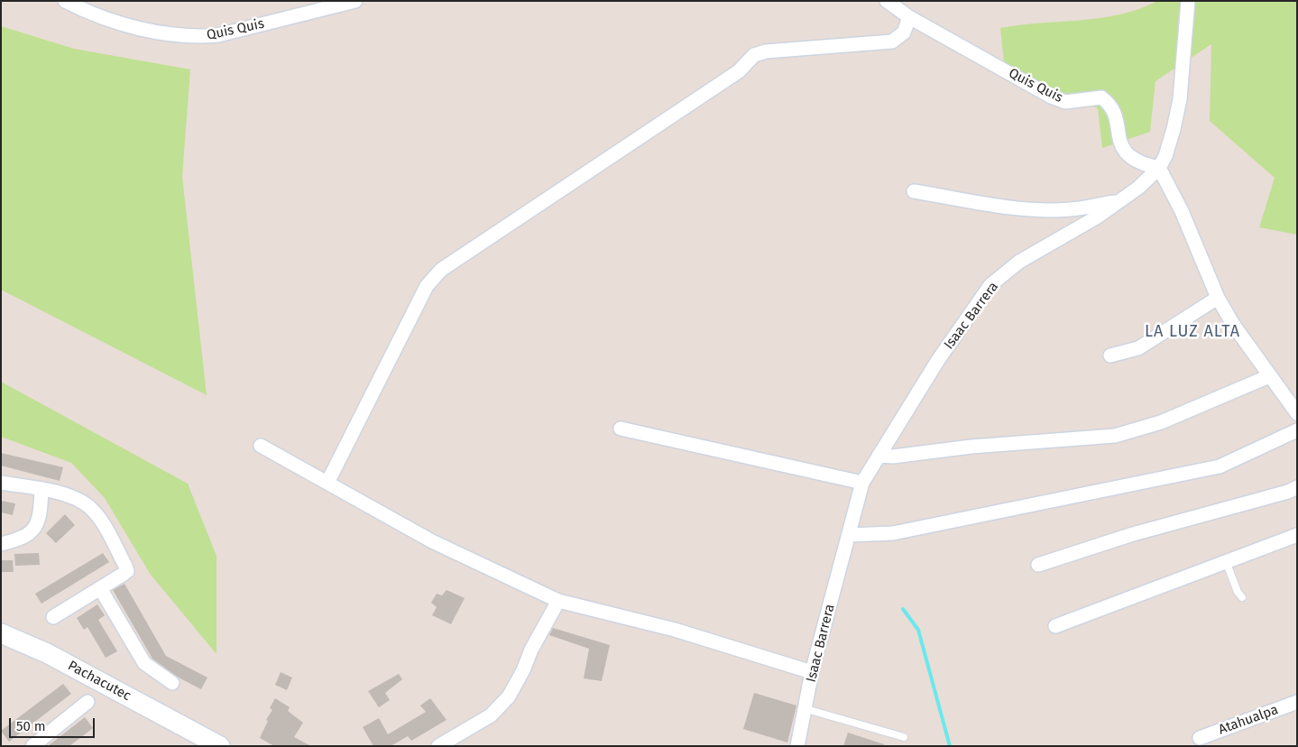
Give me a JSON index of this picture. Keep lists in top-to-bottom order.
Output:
{
  "streets": {
    "street": [
      "Quis Quis",
      "Isaac Barrera",
      "Pachacutec",
      "Atahualpa"
    ]
  },
  "crossings": [
    ["Quis Quis", "Isaac Barrera"]
  ],
  "districts": ["LA LUZ ALTA"],
  "scale_bar": "50 m"
}
